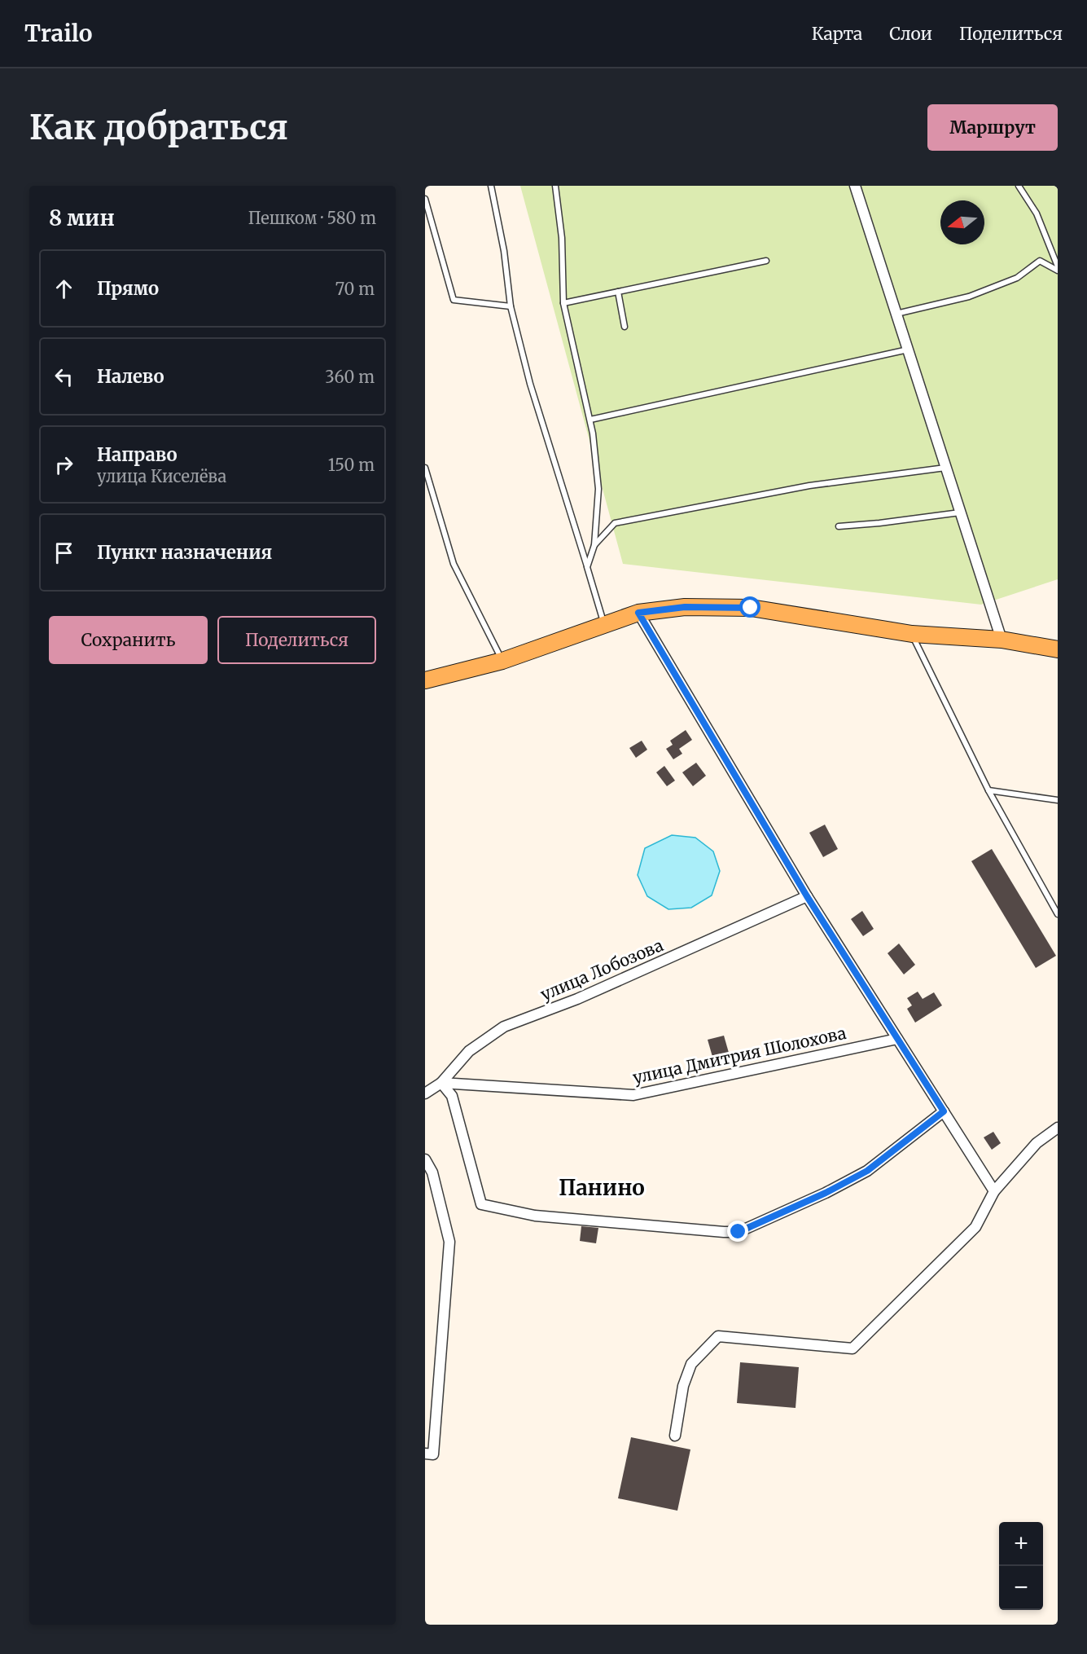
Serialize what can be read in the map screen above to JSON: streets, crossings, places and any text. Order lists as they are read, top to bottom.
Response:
{
  "streets": {
    "street": ["улица Лобозова", "улица Дмитрия Шолохова"]
  },
  "crossings": [
    ["улица Лобозова", "улица Дмитрия Шолохова"]
  ],
  "districts": ["Панино"],
  "north": "left",
  "page": {
    "header": "Trailo",
    "nav": ["Карта", "Слои", "Поделиться"],
    "buttons": [
      "Маршрут",
      ["Сохранить", "Поделиться"]
    ],
    "title": "Как добраться",
    "heading": ["8 мин", "Пешком · 580 m"],
    "list": [
      ["Прямо", "70 m"],
      ["Налево", "360 m"],
      ["Направо", "улица Киселёва", "150 m"],
      "Пункт назначения"
    ],
    "map_buttons": ["+", "−"]
  }
}
